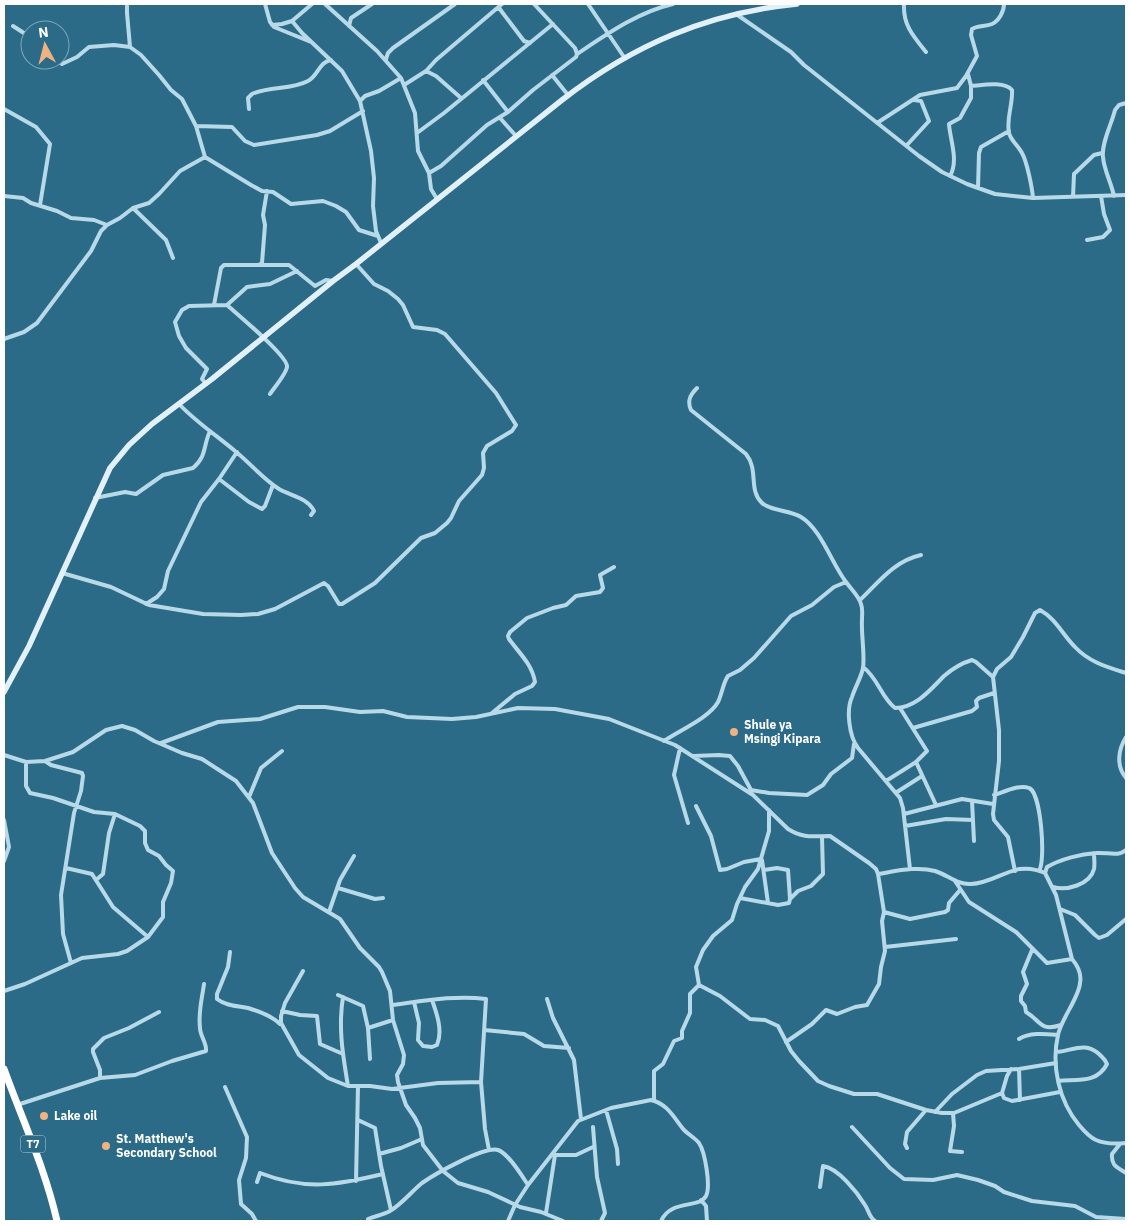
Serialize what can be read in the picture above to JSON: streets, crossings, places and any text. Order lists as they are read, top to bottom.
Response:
{
  "streets": {
    "highway": ["T7"]
  },
  "places": ["Shule ya Msingi Kipara", "Lake oil", "St. Matthew's Secondary School"],
  "north": "top"
}
